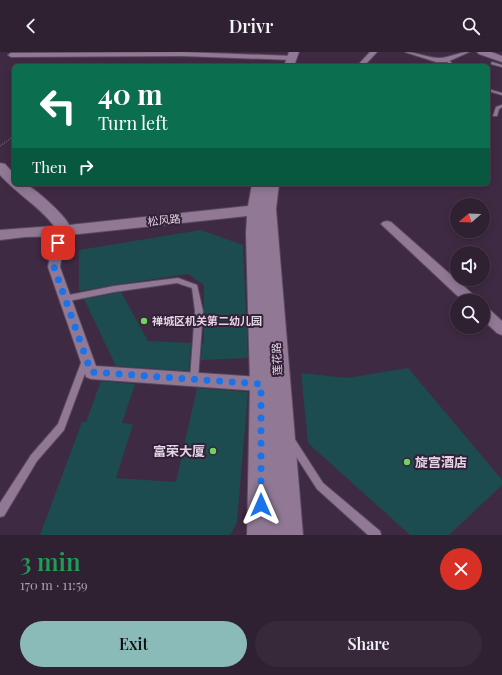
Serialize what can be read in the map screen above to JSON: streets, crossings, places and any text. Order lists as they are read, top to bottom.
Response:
{
  "streets": {
    "main road": ["松风路", "莲花路"]
  },
  "crossings": [
    ["松风路", "莲花路"]
  ],
  "places": ["禅城区机关第二幼儿园", "富荣大厦", "旋宫酒店"],
  "north": "left",
  "page": {
    "header": "Drivr",
    "turn": ["40 m", "Turn left"],
    "then": "Then",
    "heading": ["3 min", "170 m · 11:59"],
    "buttons": ["Exit", "Share"]
  }
}
